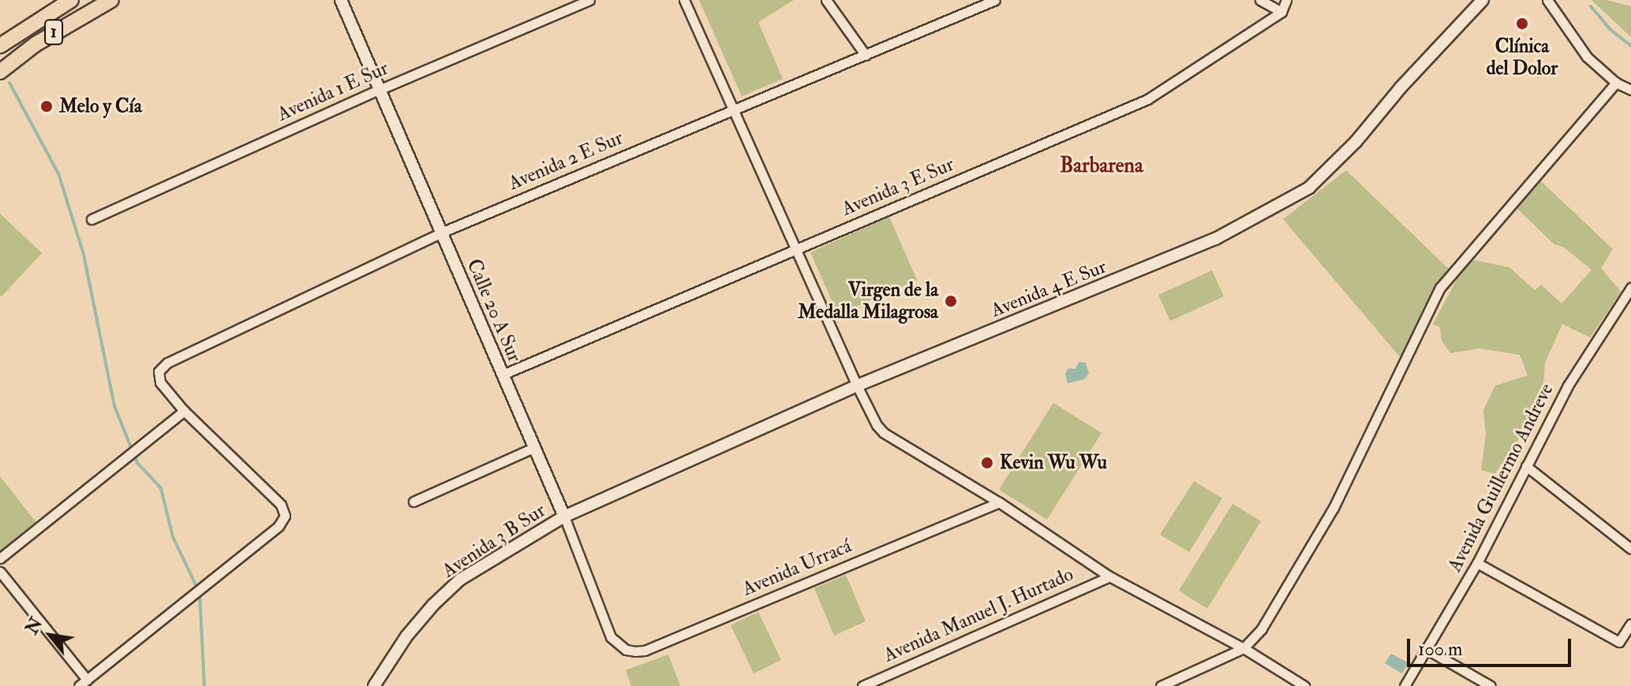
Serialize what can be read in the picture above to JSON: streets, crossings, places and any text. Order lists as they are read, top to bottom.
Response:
{
  "streets": {
    "highway": ["1"],
    "street": [
      "Avenida 1 E Sur",
      "Avenida 2 E Sur",
      "Avenida 3 E Sur",
      "Avenida 4 E Sur",
      "Calle 20 A Sur",
      "Avenida Guillermo Andreve",
      "Avenida 3 B Sur",
      "Avenida Urracá",
      "Avenida Manuel J. Hurtado"
    ]
  },
  "crossings": [
    ["Avenida 1 E Sur", "Calle 20 A Sur"],
    ["Avenida 2 E Sur", "Calle 20 A Sur"],
    ["Avenida 3 E Sur", "Calle 20 A Sur"],
    ["Avenida 4 E Sur", "Calle 20 A Sur"],
    ["Avenida 4 E Sur", "Avenida 3 B Sur"],
    ["Calle 20 A Sur", "Avenida 3 B Sur"],
    ["Calle 20 A Sur", "Avenida Urracá"]
  ],
  "districts": ["Barbarena"],
  "places": [
    "Clínica del Dolor",
    "Melo y Cía",
    "Virgen de la Medalla Milagrosa",
    "Kevin Wu Wu"
  ],
  "scale_bar": "100 m",
  "north": "top left"
}
